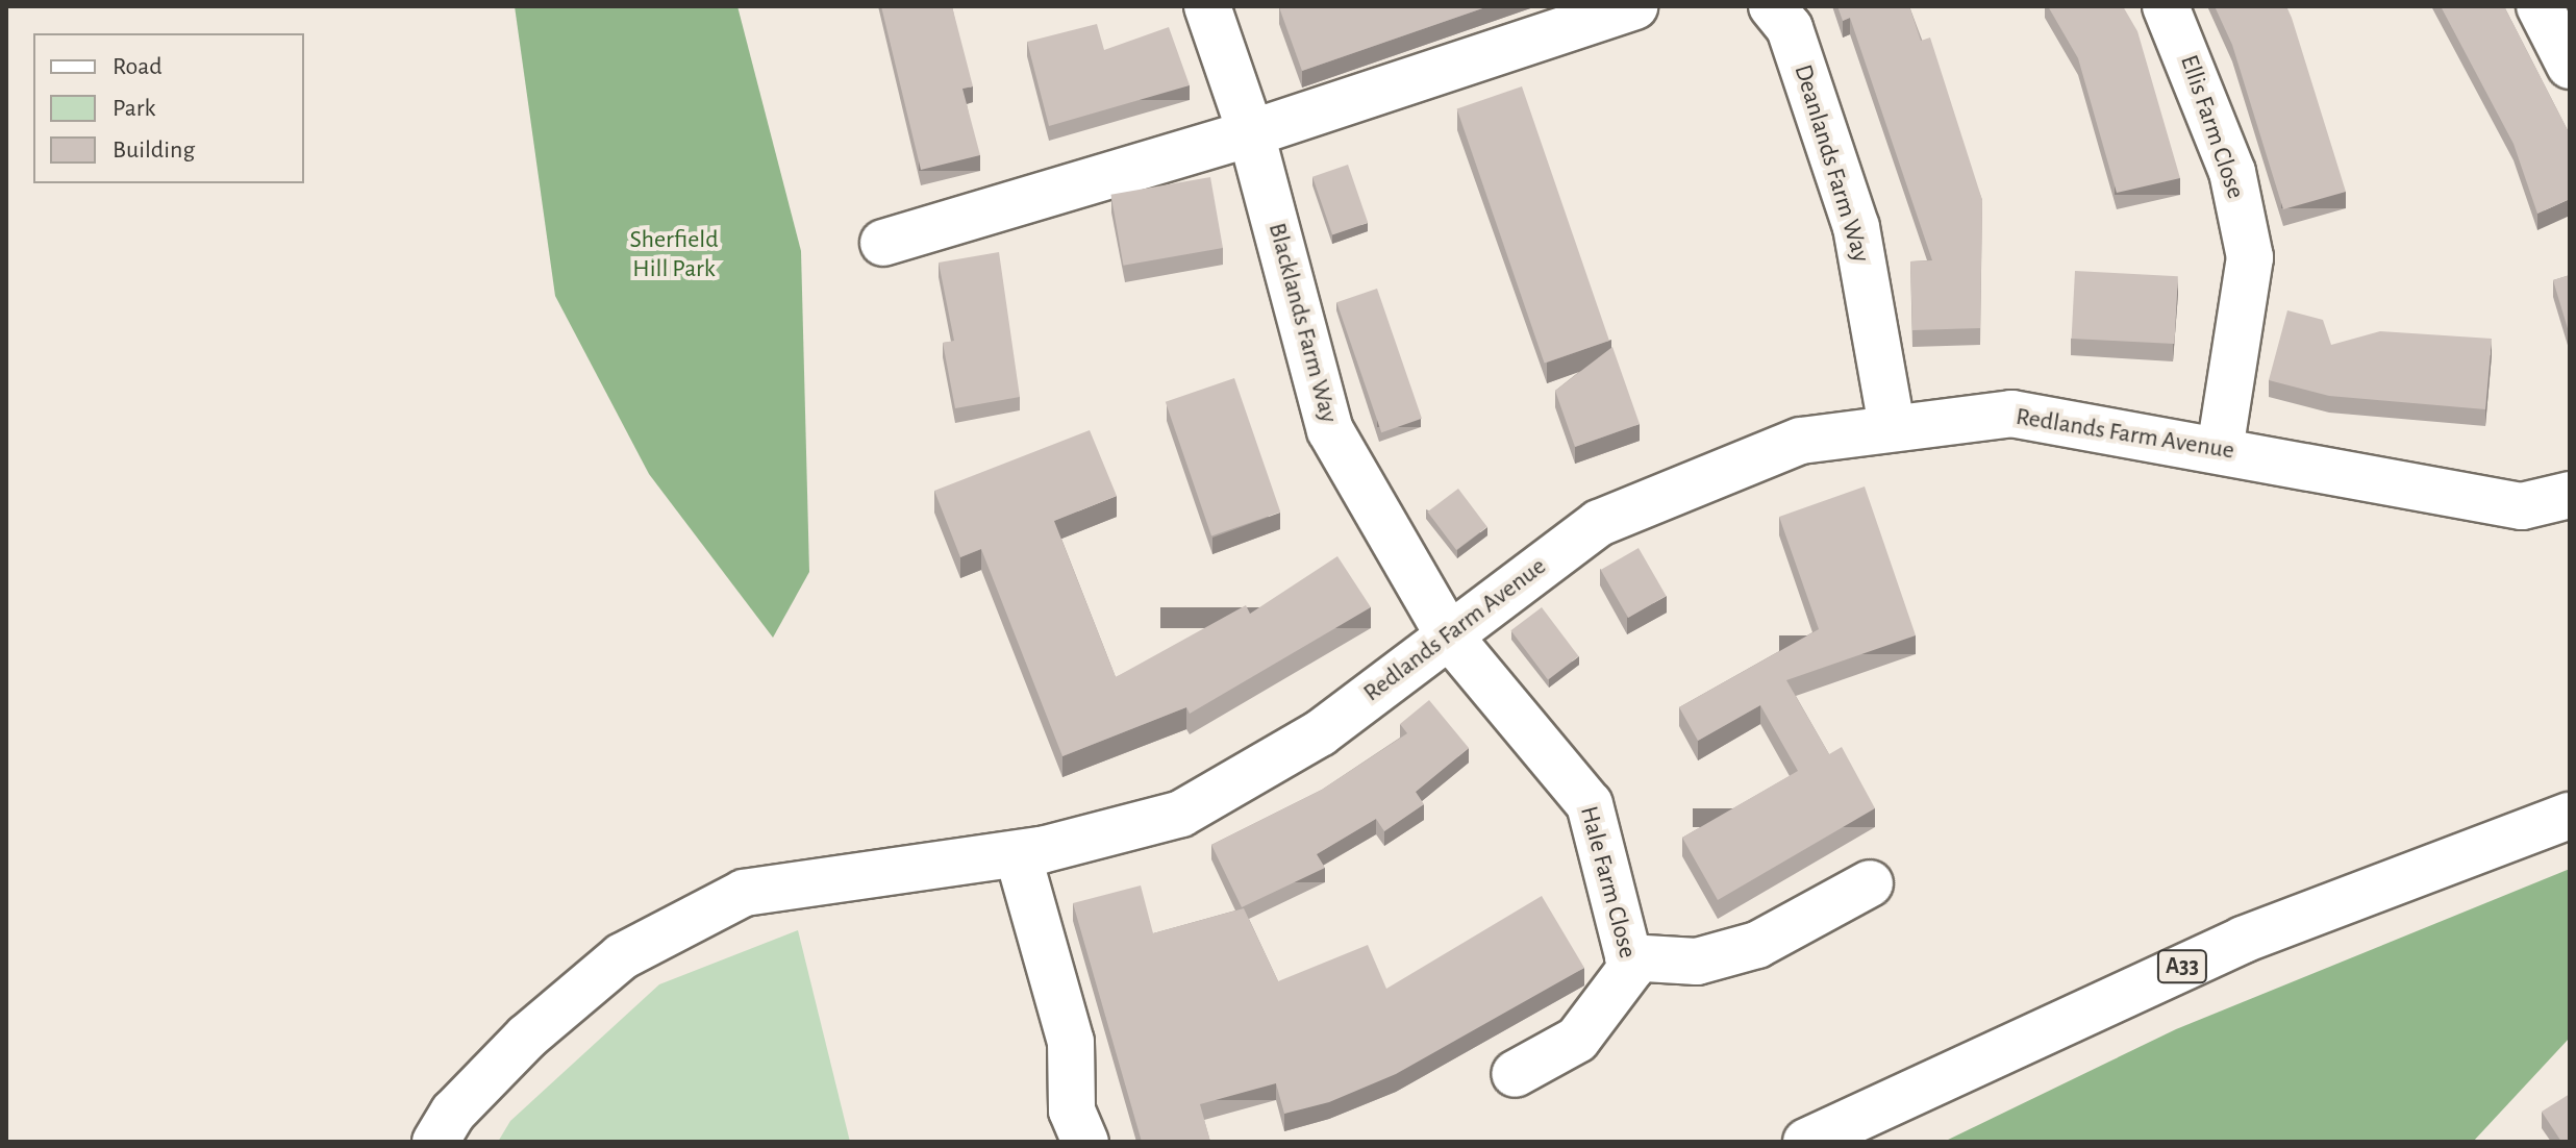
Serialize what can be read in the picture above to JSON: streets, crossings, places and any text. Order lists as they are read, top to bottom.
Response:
{
  "streets": {
    "main road": [
      "Ellis Farm Close",
      "Deanlands Farm Way",
      "Blacklands Farm Way",
      "Redlands Farm Avenue",
      "Hale Farm Close",
      "A33"
    ]
  },
  "crossings": [
    ["Ellis Farm Close", "Redlands Farm Avenue"],
    ["Deanlands Farm Way", "Redlands Farm Avenue"],
    ["Blacklands Farm Way", "Redlands Farm Avenue"],
    ["Blacklands Farm Way", "Hale Farm Close"],
    ["Redlands Farm Avenue", "Hale Farm Close"]
  ],
  "parks": ["Sherfield Hill Park"],
  "legend": ["Road", "Park", "Building"]
}
